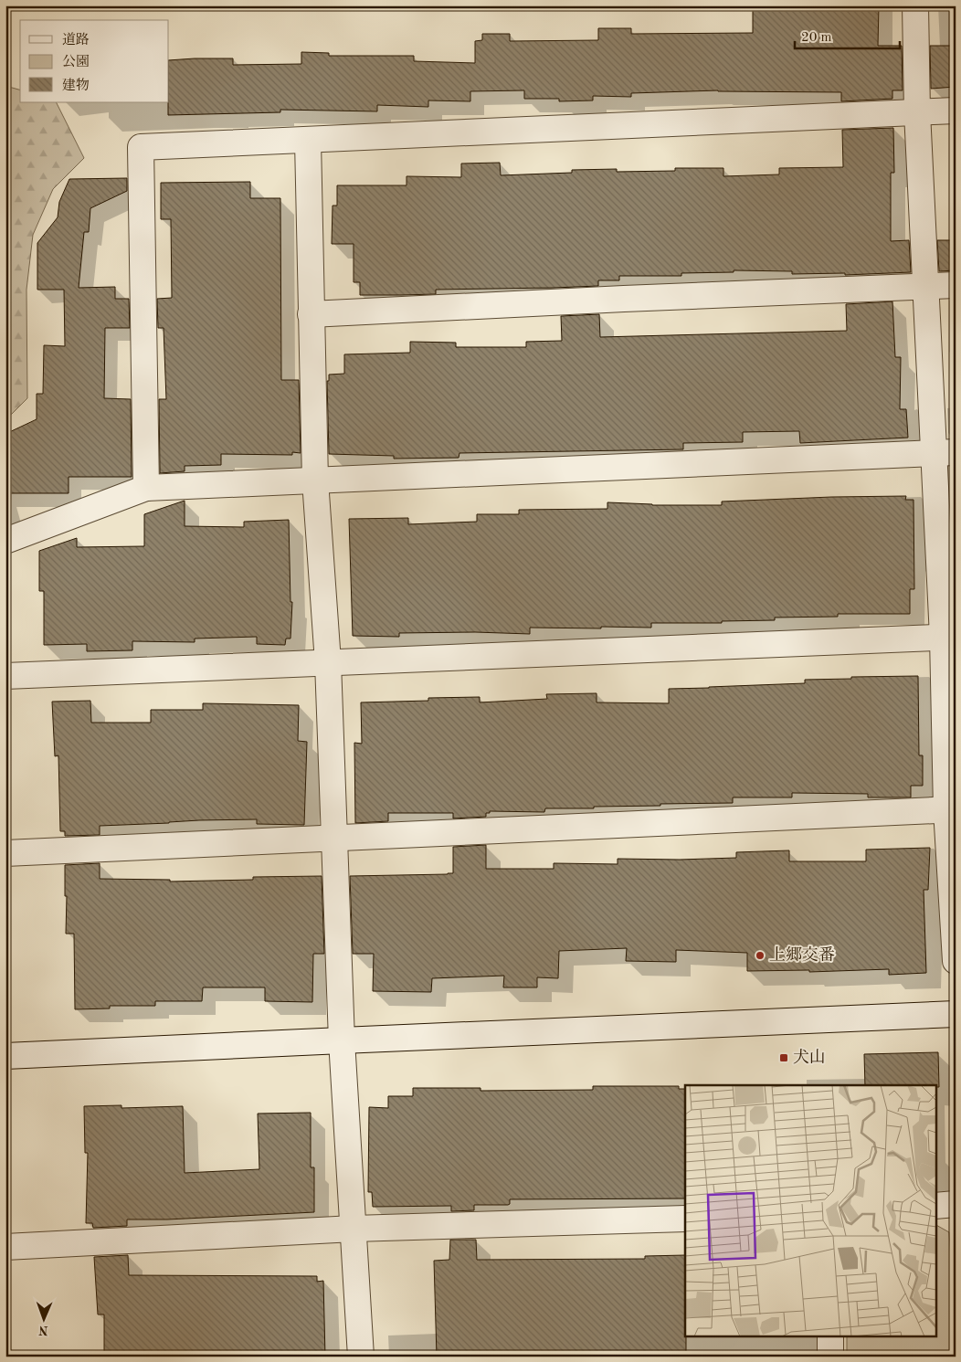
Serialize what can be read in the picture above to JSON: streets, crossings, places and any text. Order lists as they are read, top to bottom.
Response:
{
  "places": {
    "other": ["上郷交番"],
    "transit": ["犬山"]
  },
  "legend": ["道路", "公園", "建物"],
  "scale_bar": "20 m",
  "north": "bottom"
}
